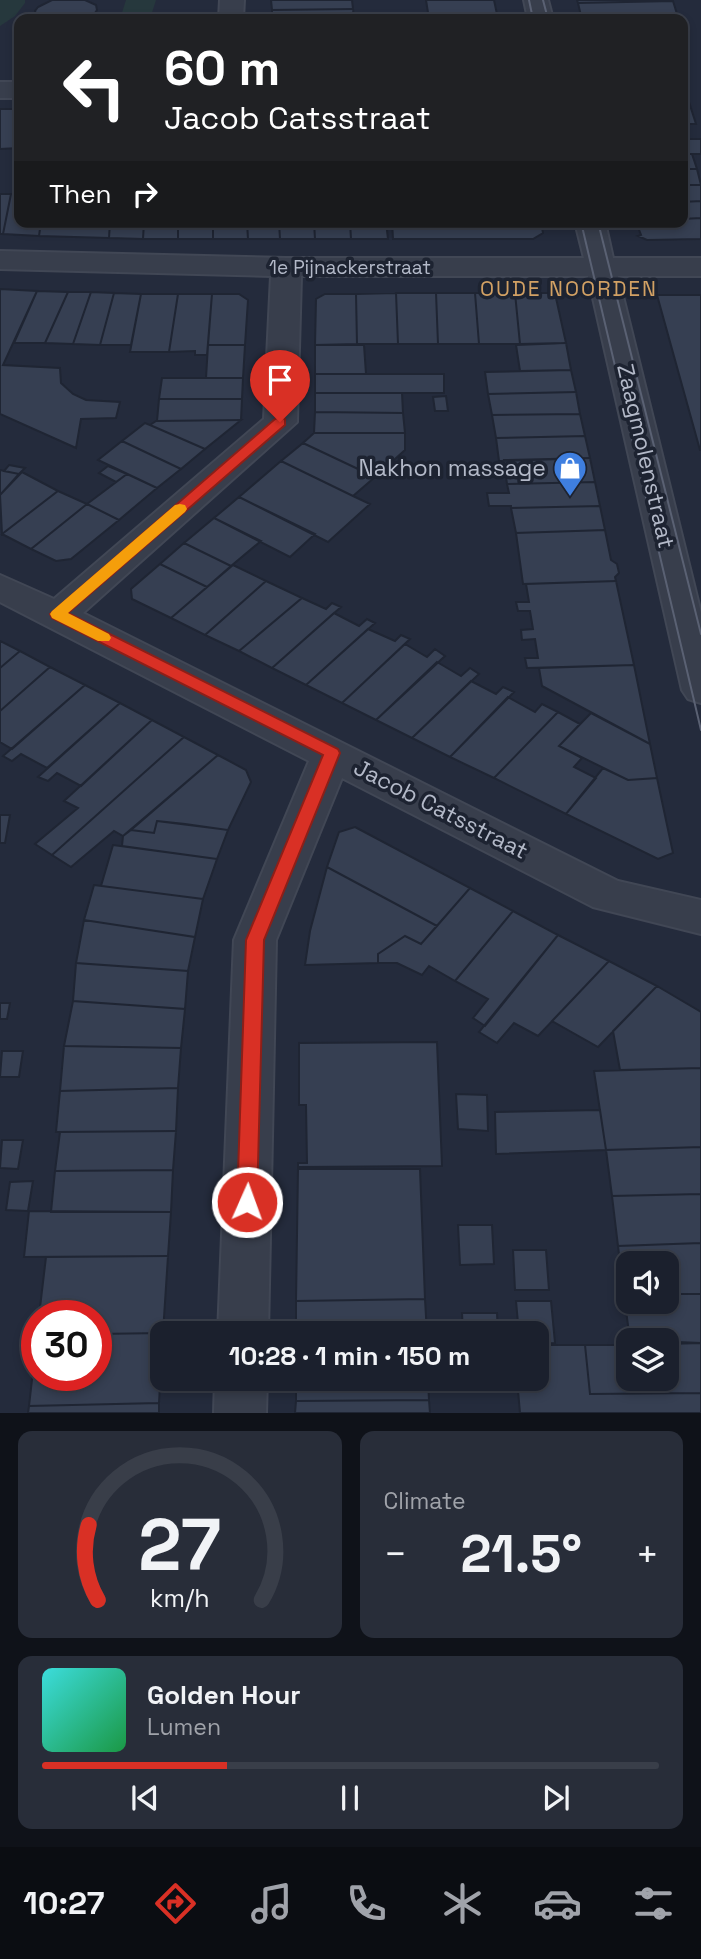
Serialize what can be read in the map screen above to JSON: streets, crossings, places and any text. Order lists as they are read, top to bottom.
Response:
{
  "streets": {
    "street": ["1e Pijnackerstraat", "Zaagmolenstraat", "Jacob Catsstraat"]
  },
  "crossings": [
    ["1e Pijnackerstraat", "Zaagmolenstraat"]
  ],
  "districts": ["OUDE NOORDEN"],
  "places": {
    "shop": ["Nakhon massage"]
  },
  "page": {
    "turn": ["60 m", "Jacob Catsstraat"],
    "then": "Then",
    "limit": "30",
    "trip": "10:28 · 1 min · 150 m",
    "tile": "Climate",
    "heat": ["−", "21.5°", "+"],
    "song": ["Golden Hour", "Lumen"],
    "tabs": "10:27",
    "gauge": ["27", "km/h"]
  }
}
